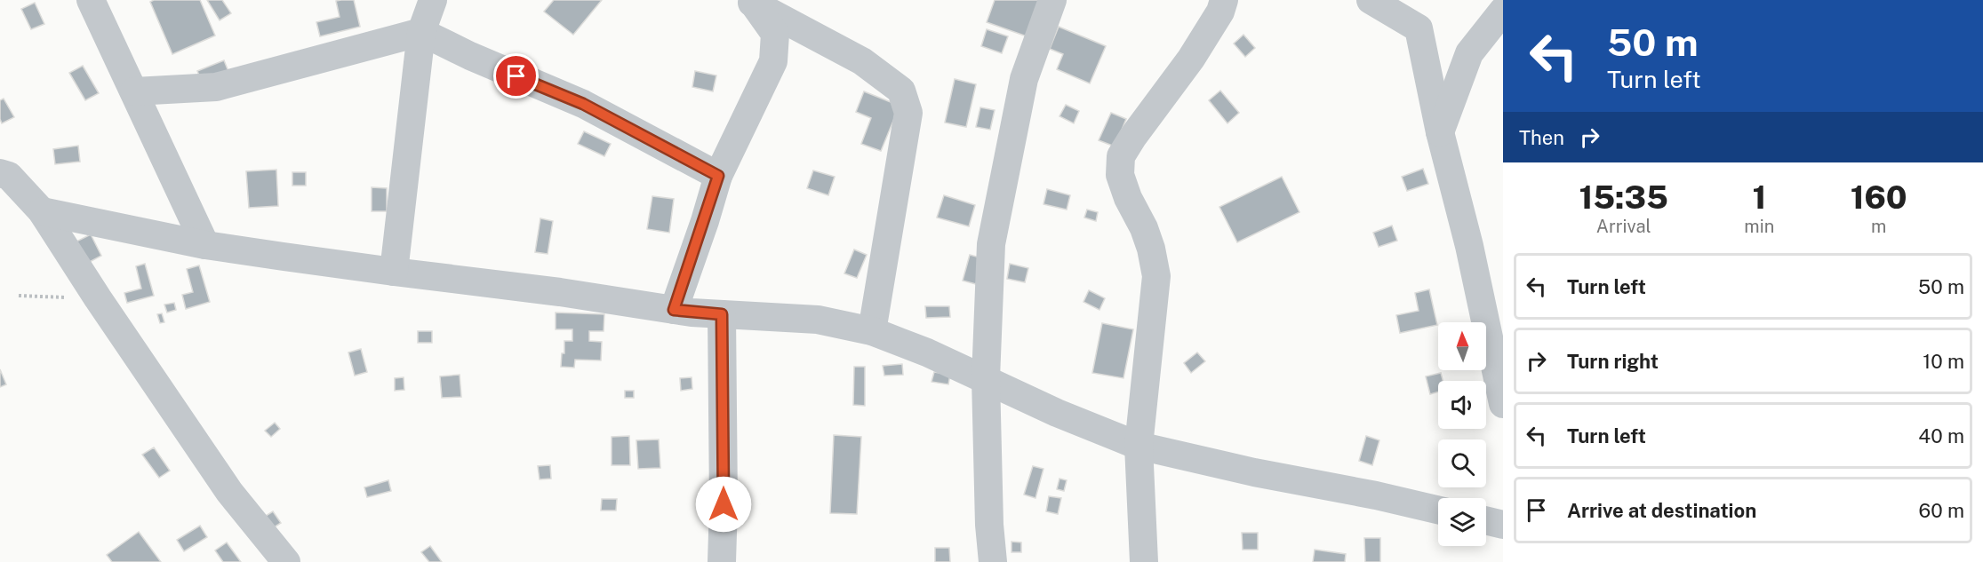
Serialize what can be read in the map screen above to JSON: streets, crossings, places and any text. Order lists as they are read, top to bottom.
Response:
{
  "north": "top",
  "page": {
    "turn": ["50 m", "Turn left"],
    "then": "Then",
    "eta": [
      "15:35",
      "Arrival",
      "1",
      "min",
      "160",
      "m"
    ],
    "list": [
      {
        "name": "Turn left",
        "value": "50 m"
      },
      {
        "name": "Turn right",
        "value": "10 m"
      },
      {
        "name": "Turn left",
        "value": "40 m"
      },
      {
        "name": "Arrive at destination",
        "value": "60 m"
      }
    ]
  }
}
